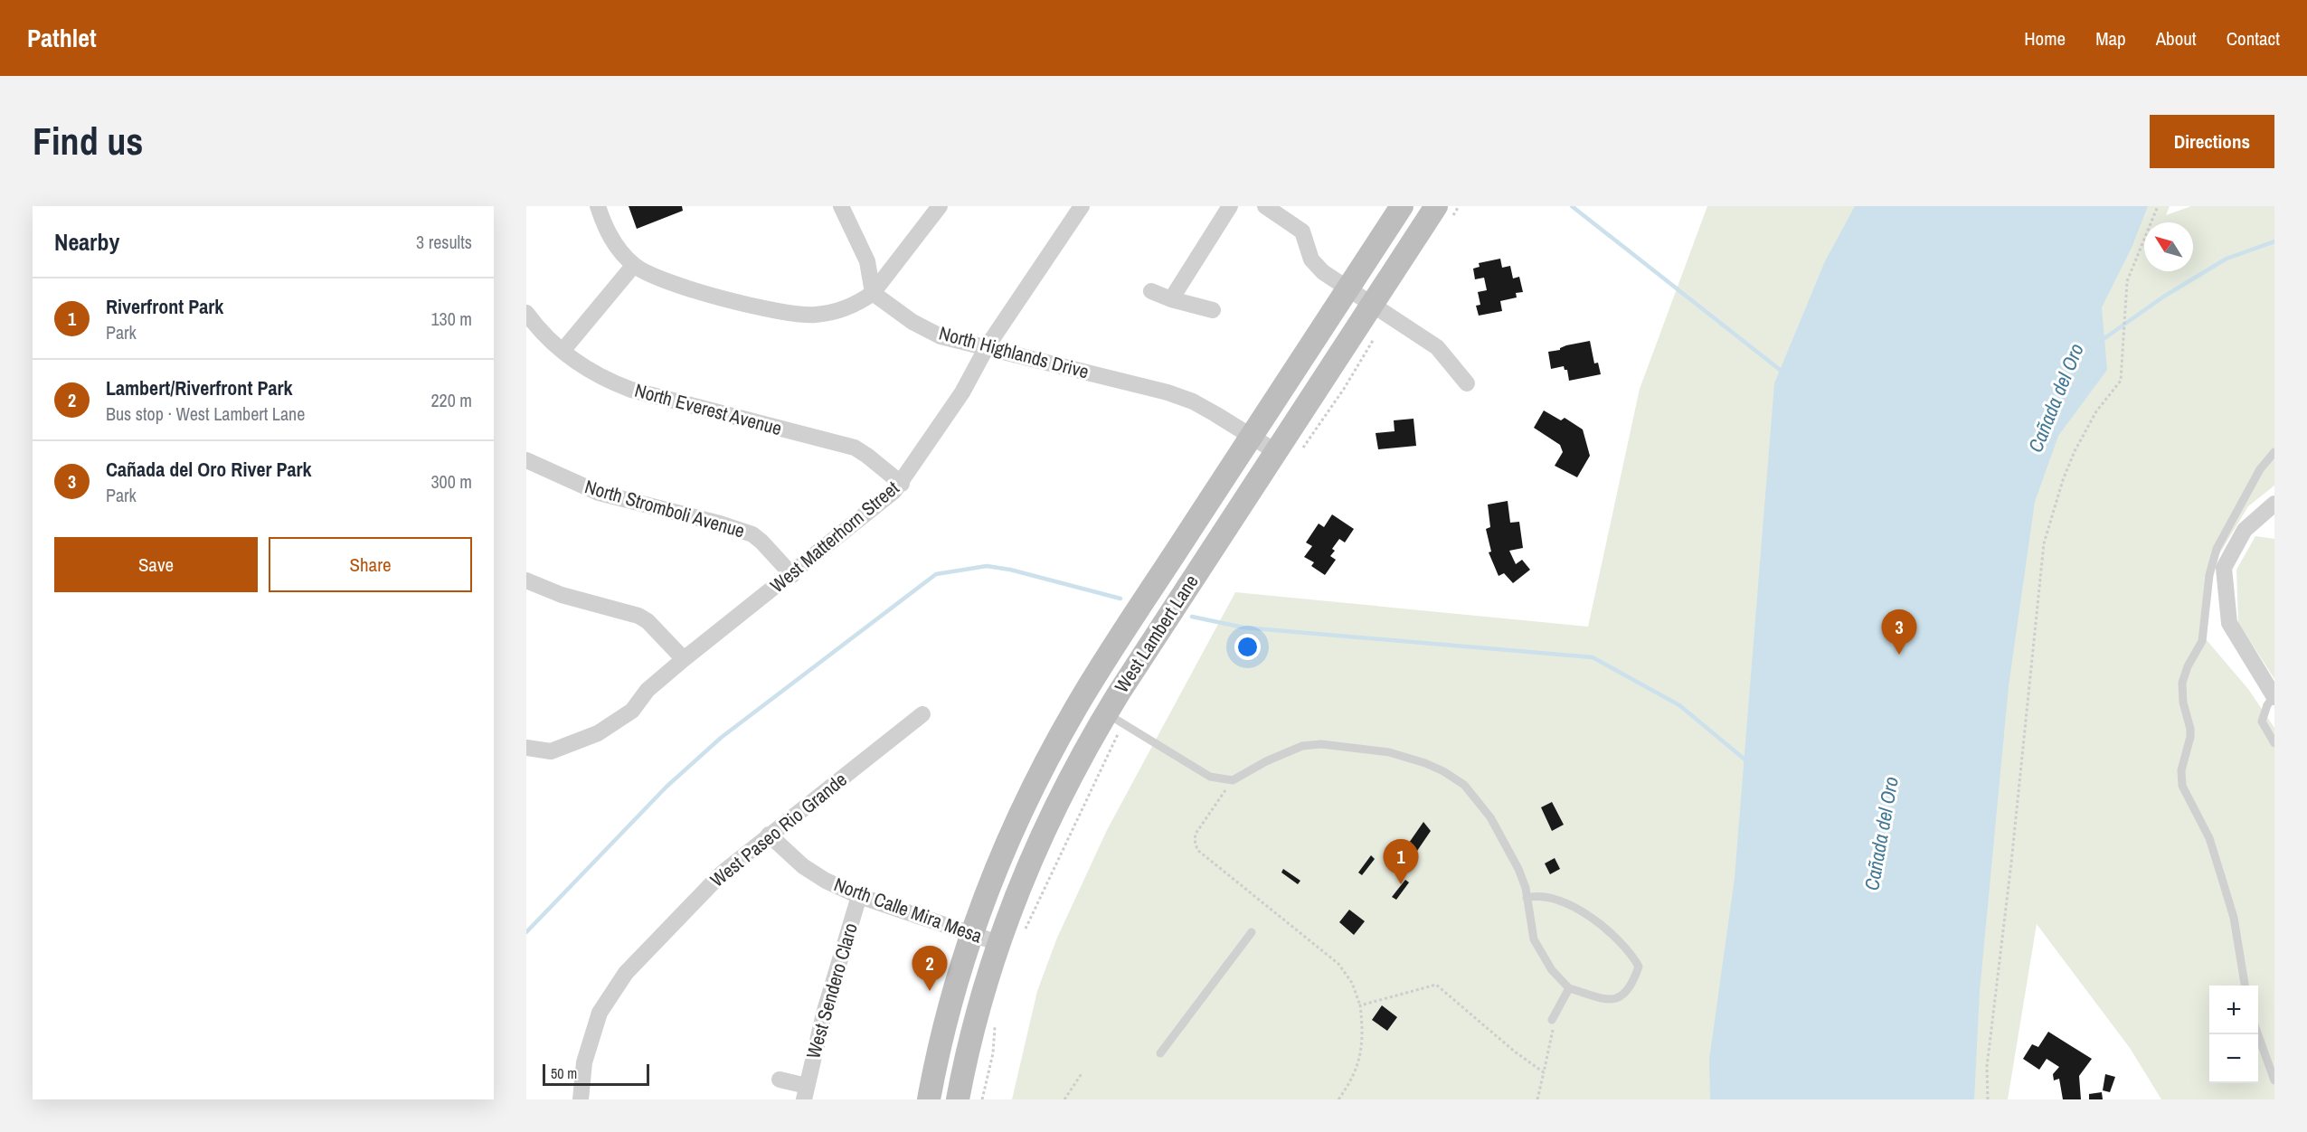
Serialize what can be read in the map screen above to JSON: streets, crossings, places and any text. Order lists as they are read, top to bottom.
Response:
{
  "streets": {
    "main road": ["West Lambert Lane"],
    "street": [
      "North Highlands Drive",
      "North Everest Avenue",
      "North Stromboli Avenue",
      "West Matterhorn Street",
      "West Paseo Rio Grande",
      "North Calle Mira Mesa",
      "West Sendero Claro"
    ]
  },
  "crossings": [
    ["North Highlands Drive", "West Matterhorn Street"],
    ["North Highlands Drive", "West Lambert Lane"],
    ["North Everest Avenue", "West Matterhorn Street"],
    ["North Stromboli Avenue", "West Matterhorn Street"],
    ["West Lambert Lane", "North Calle Mira Mesa"],
    ["West Paseo Rio Grande", "North Calle Mira Mesa"],
    ["North Calle Mira Mesa", "West Sendero Claro"]
  ],
  "water": ["Cañada del Oro"],
  "scale_bar": "50 m",
  "north": "top left",
  "page": {
    "header": "Pathlet",
    "nav": [
      "Home",
      "Map",
      "About",
      "Contact"
    ],
    "buttons": [
      "Directions",
      ["Save", "Share"]
    ],
    "title": "Find us",
    "heading": ["Nearby", "3 results"],
    "list": [
      {
        "mark": "1",
        "name": "Riverfront Park",
        "note": "Park",
        "value": "130 m"
      },
      {
        "mark": "2",
        "name": "Lambert/Riverfront Park",
        "note": "Bus stop · West Lambert Lane",
        "value": "220 m"
      },
      {
        "mark": "3",
        "name": "Cañada del Oro River Park",
        "note": "Park",
        "value": "300 m"
      }
    ],
    "pins": ["3", "1", "2"],
    "map_buttons": ["+", "−"],
    "scale": "50 m"
  }
}
